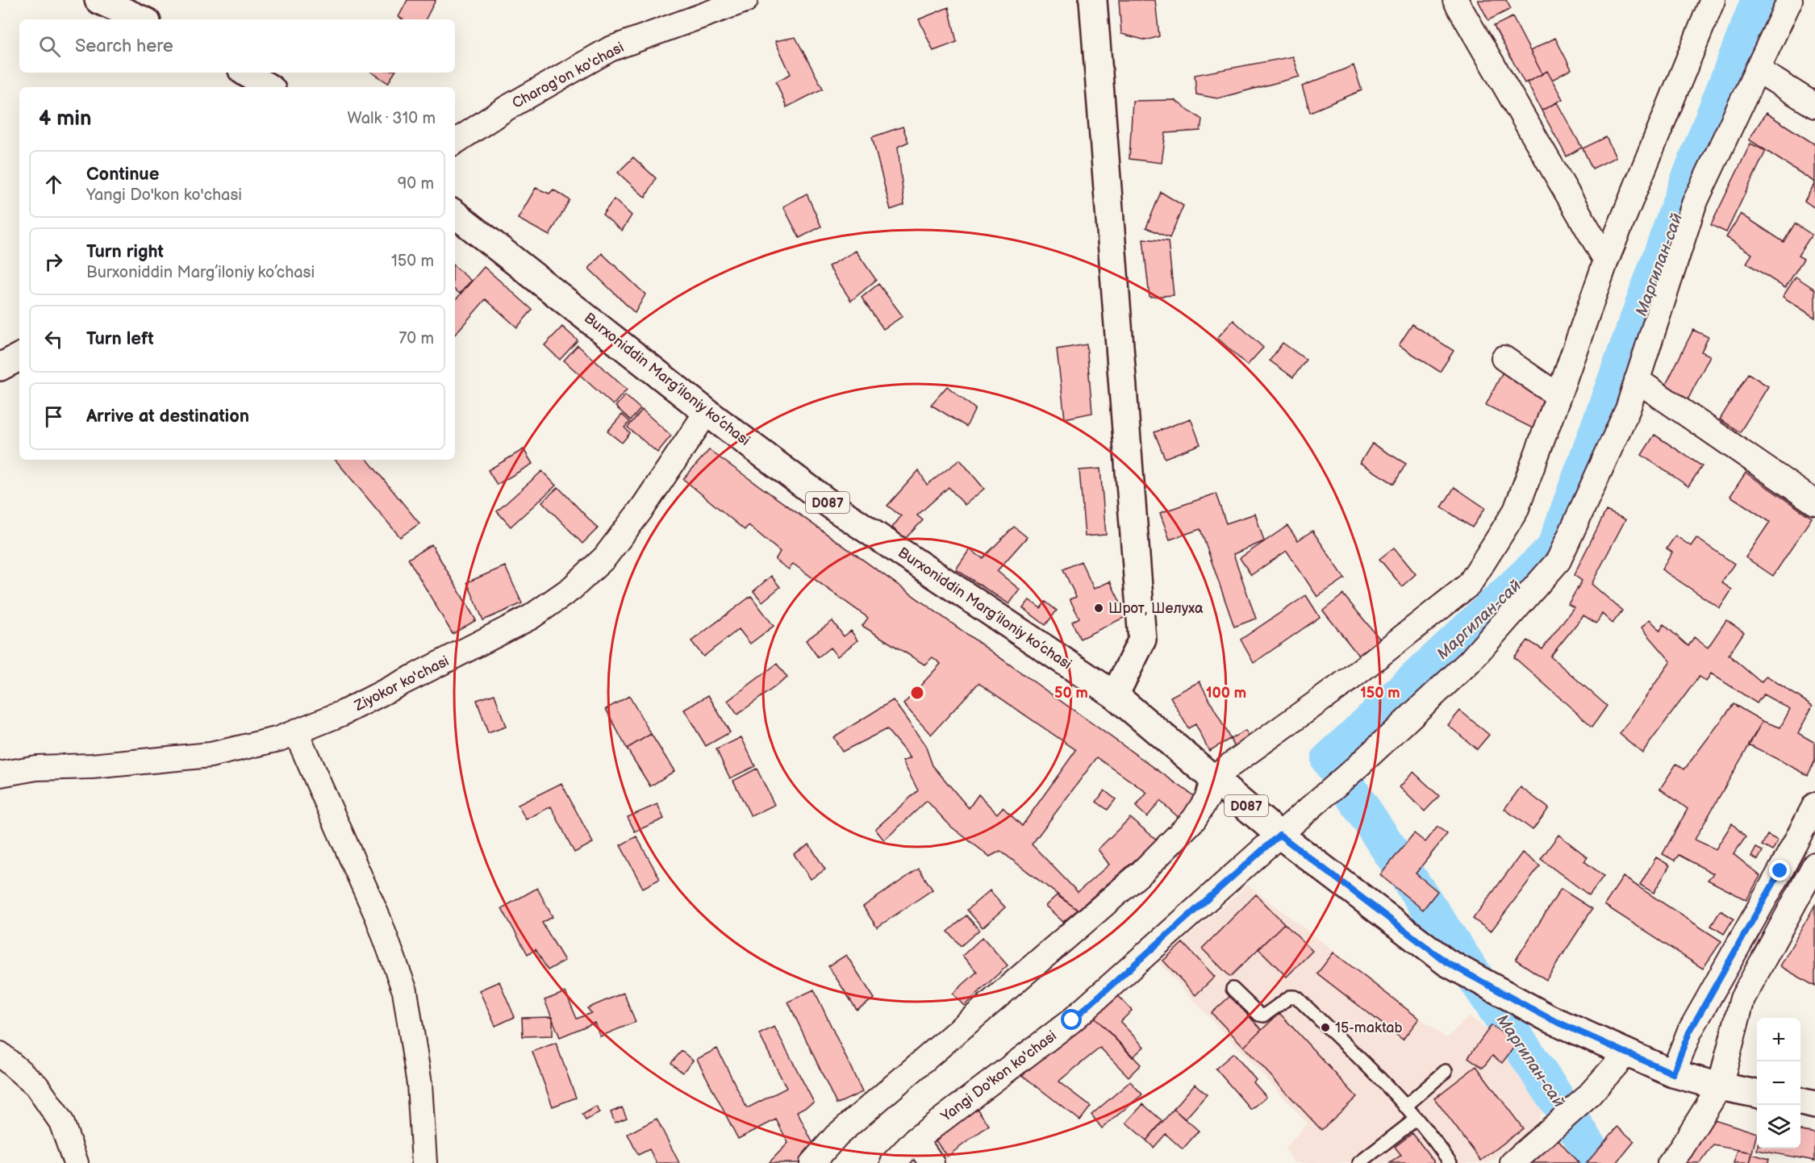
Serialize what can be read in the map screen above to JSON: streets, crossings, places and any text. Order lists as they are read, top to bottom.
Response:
{
  "streets": {
    "main road": ["Burxoniddin Marg’iloniy ko’chasi", "D087"],
    "street": ["Charog'on ko'chasi", "Ziyokor ko'chasi", "Yangi Do'kon ko'chasi"]
  },
  "crossings": [
    ["Burxoniddin Marg’iloniy ko’chasi", "Ziyokor ko'chasi"],
    ["Burxoniddin Marg’iloniy ko’chasi", "Yangi Do'kon ko'chasi"]
  ],
  "water": ["Маргилан-сай"],
  "places": ["Шрот, Шелуха", "15-maktab"],
  "page": {
    "search": "Search here",
    "heading": ["4 min", "Walk · 310 m"],
    "list": [
      ["Continue", "Yangi Do'kon ko'chasi", "90 m"],
      ["Turn right", "Burxoniddin Marg’iloniy ko’chasi", "150 m"],
      ["Turn left", "70 m"],
      "Arrive at destination"
    ],
    "map_buttons": ["+", "−"]
  },
  "rings": ["50 m", "100 m", "150 m"]
}
